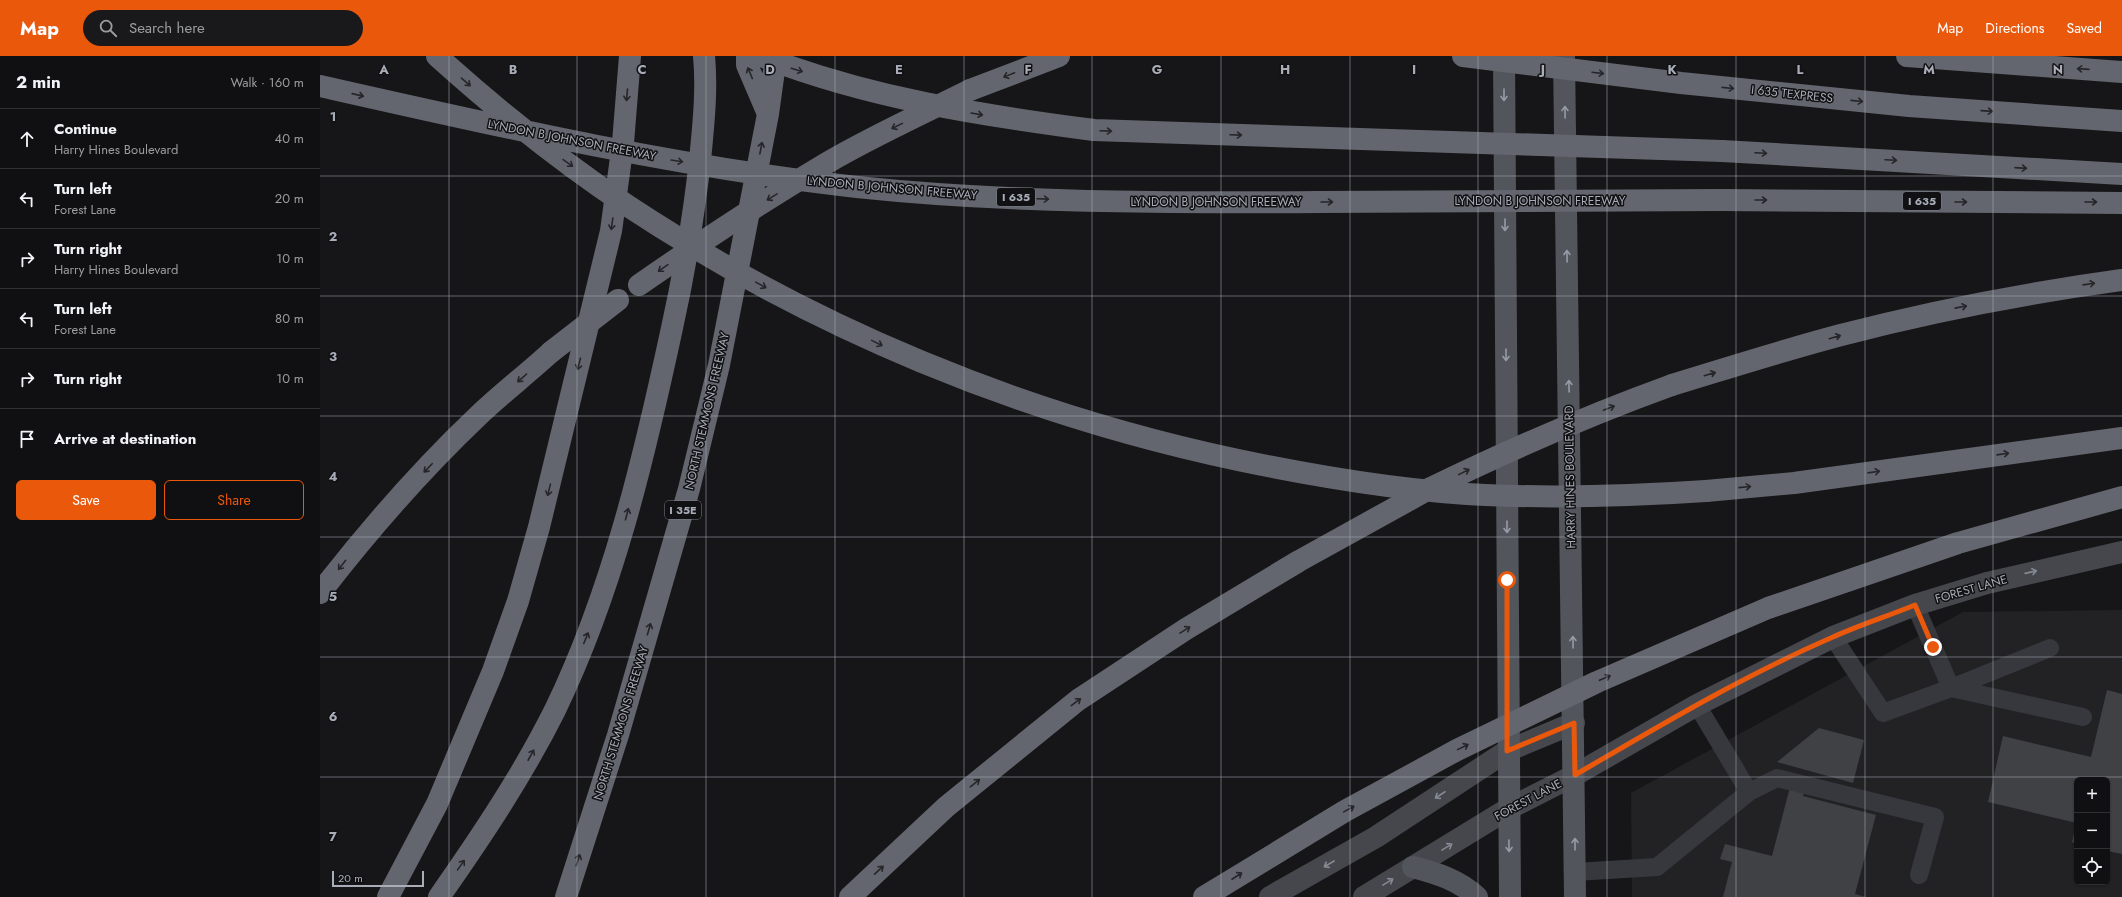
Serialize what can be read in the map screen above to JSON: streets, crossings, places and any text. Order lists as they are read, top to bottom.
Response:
{
  "streets": {
    "highway": [
      "I 635 TEXPRESS",
      "LYNDON B JOHNSON FREEWAY",
      "I 635",
      "NORTH STEMMONS FREEWAY",
      "I 35E"
    ],
    "main road": ["HARRY HINES BOULEVARD", "FOREST LANE"]
  },
  "crossings": [
    ["HARRY HINES BOULEVARD", "FOREST LANE"]
  ],
  "scale_bar": "20 m",
  "page": {
    "header": "Map",
    "search": "Search here",
    "nav": ["Map", "Directions", "Saved"],
    "heading": ["2 min", "Walk · 160 m"],
    "list": [
      ["Continue", "Harry Hines Boulevard", "40 m"],
      ["Turn left", "Forest Lane", "20 m"],
      ["Turn right", "Harry Hines Boulevard", "10 m"],
      ["Turn left", "Forest Lane", "80 m"],
      ["Turn right", "10 m"],
      "Arrive at destination"
    ],
    "buttons": ["Save", "Share"],
    "map_buttons": ["+", "−"],
    "scale": "20 m"
  },
  "grid": {
    "columns": [
      "A",
      "B",
      "C",
      "D",
      "E",
      "F",
      "G",
      "H",
      "I",
      "J",
      "K",
      "L",
      "M",
      "N"
    ],
    "rows": [
      "1",
      "2",
      "3",
      "4",
      "5",
      "6",
      "7"
    ]
  }
}
